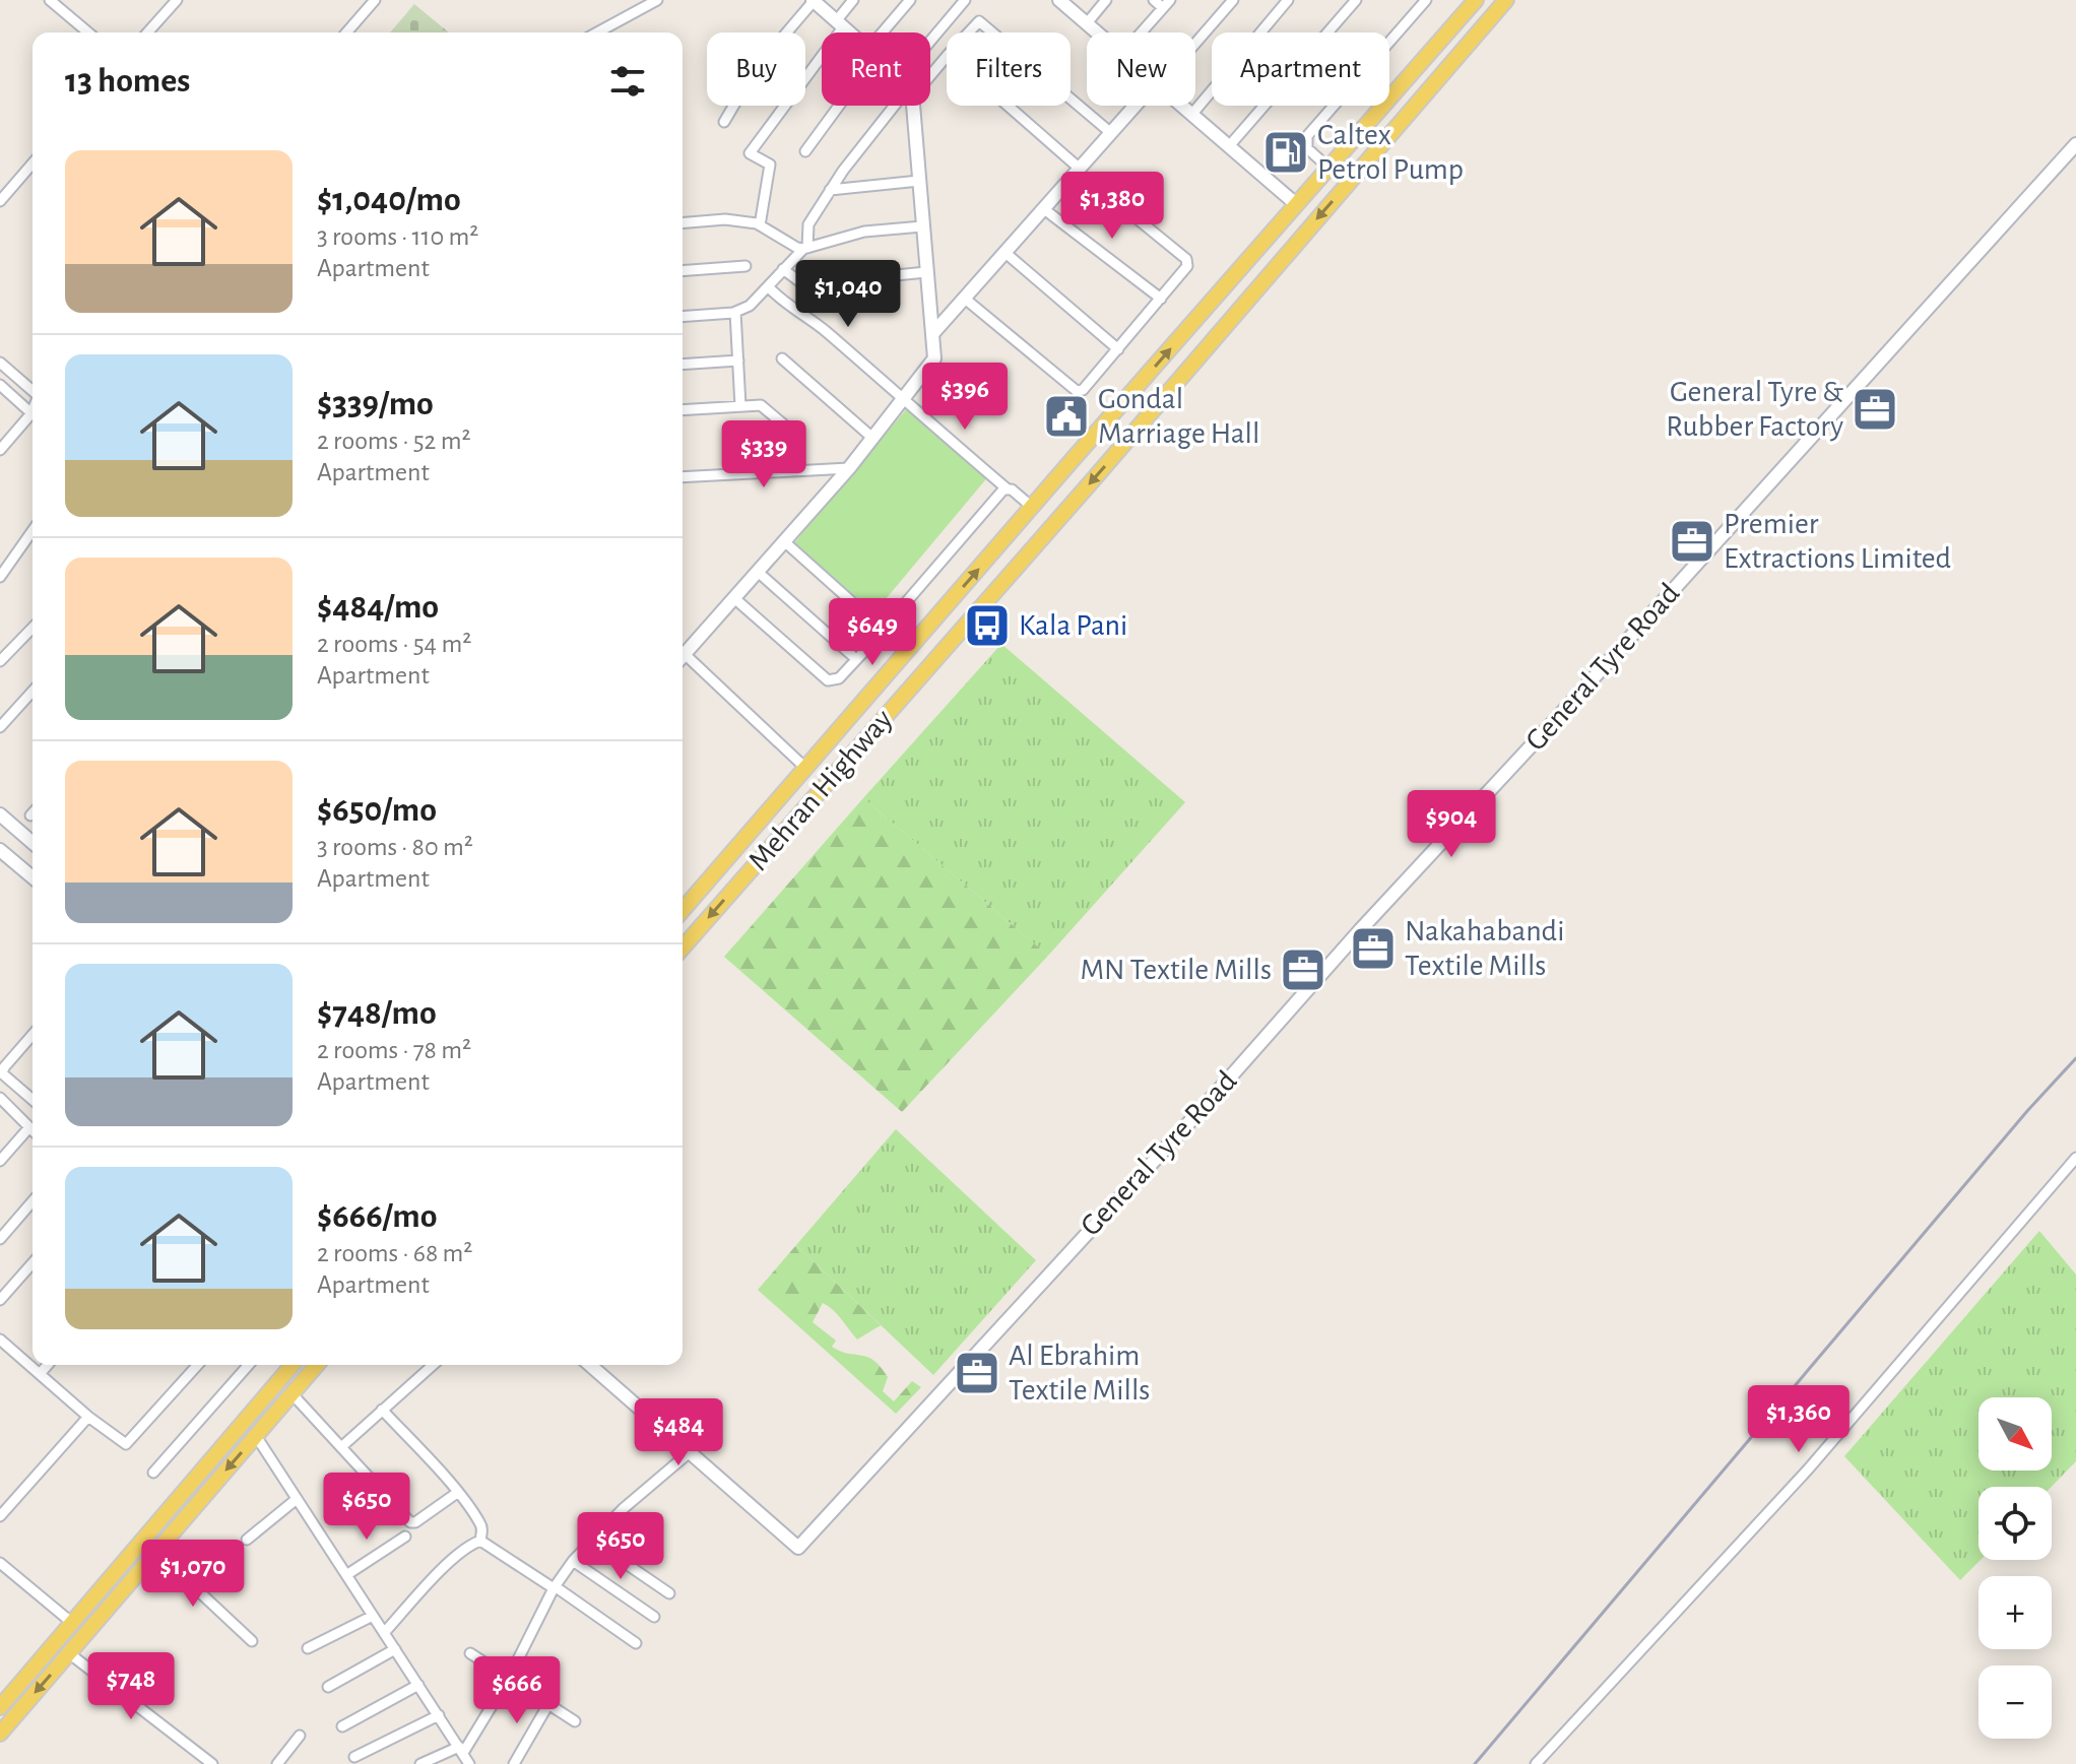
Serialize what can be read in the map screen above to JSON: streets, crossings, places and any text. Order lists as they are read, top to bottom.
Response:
{
  "streets": {
    "main road": ["Mehran Highway"],
    "street": ["General Tyre Road"]
  },
  "places": {
    "fuel station": ["Caltex Petrol Pump"],
    "office": [
      "General Tyre & Rubber Factory",
      "Premier Extractions Limited",
      "Nakahabandi Textile Mills",
      "MN Textile Mills",
      "Al Ebrahim Textile Mills"
    ],
    "public building": ["Gondal Marriage Hall"],
    "bus stop": ["Kala Pani"]
  },
  "north": "bottom right",
  "page": {
    "chip": [
      "Buy",
      "Rent",
      "Filters",
      "New",
      "Apartment"
    ],
    "heading": "13 homes",
    "list": [
      {
        "name": "$1,040/mo",
        "note": "3 rooms · 110 m² · Apartment"
      },
      {
        "name": "$339/mo",
        "note": "2 rooms · 52 m² · Apartment"
      },
      {
        "name": "$484/mo",
        "note": "2 rooms · 54 m² · Apartment"
      },
      {
        "name": "$650/mo",
        "note": "3 rooms · 80 m² · Apartment"
      },
      {
        "name": "$748/mo",
        "note": "2 rooms · 78 m² · Apartment"
      },
      {
        "name": "$666/mo",
        "note": "2 rooms · 68 m² · Apartment"
      }
    ],
    "price": [
      "$1,380",
      "$1,040",
      "$396",
      "$339",
      "$649",
      "$904",
      "$1,360",
      "$484",
      "$650",
      "$650",
      "$1,070",
      "$748",
      "$666"
    ],
    "map_buttons": ["+", "−"]
  }
}
